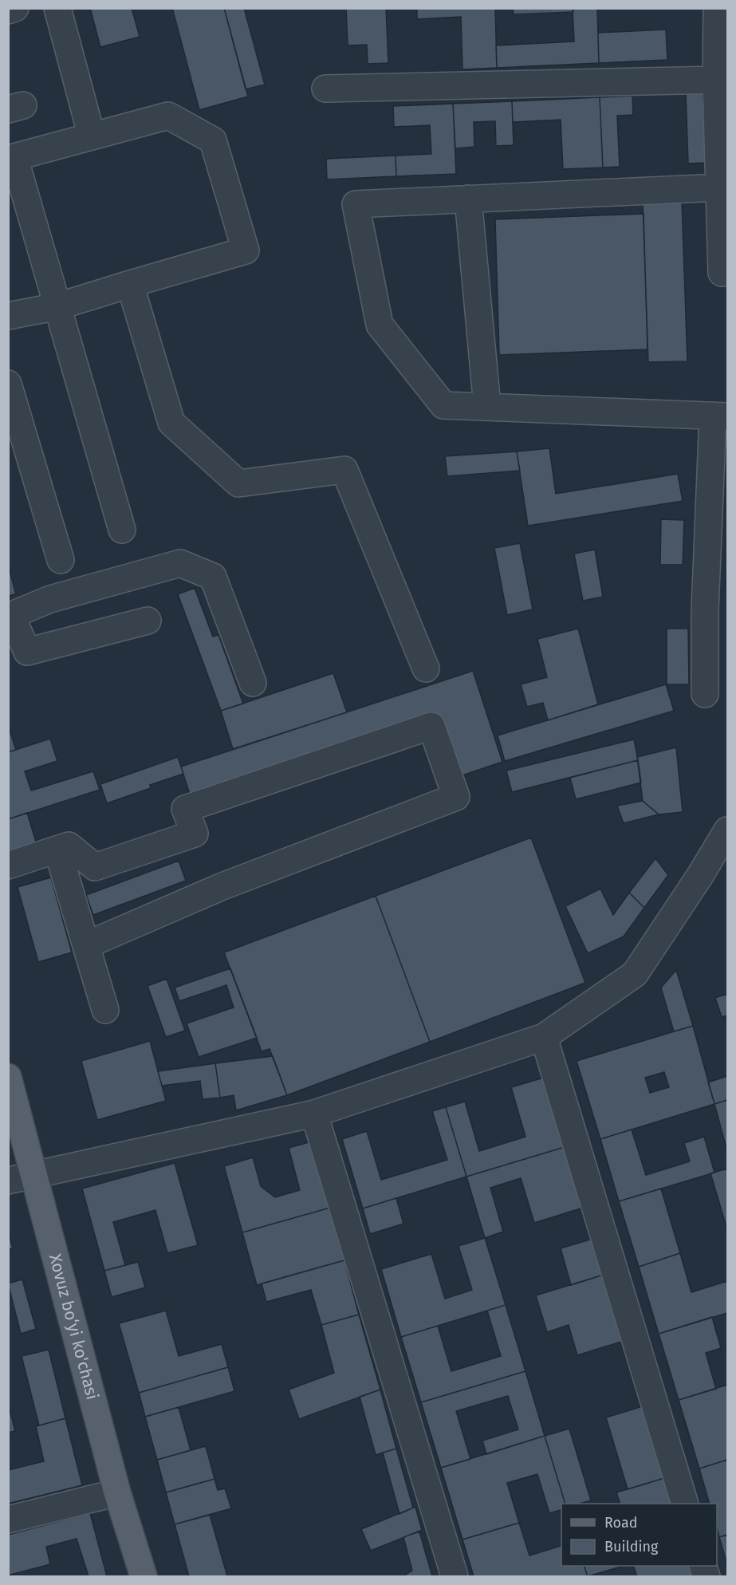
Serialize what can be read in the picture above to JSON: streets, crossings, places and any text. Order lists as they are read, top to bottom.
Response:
{
  "streets": {
    "main road": ["Xovuz bo‘yi ko'chasi"]
  },
  "legend": ["Road", "Building"]
}
